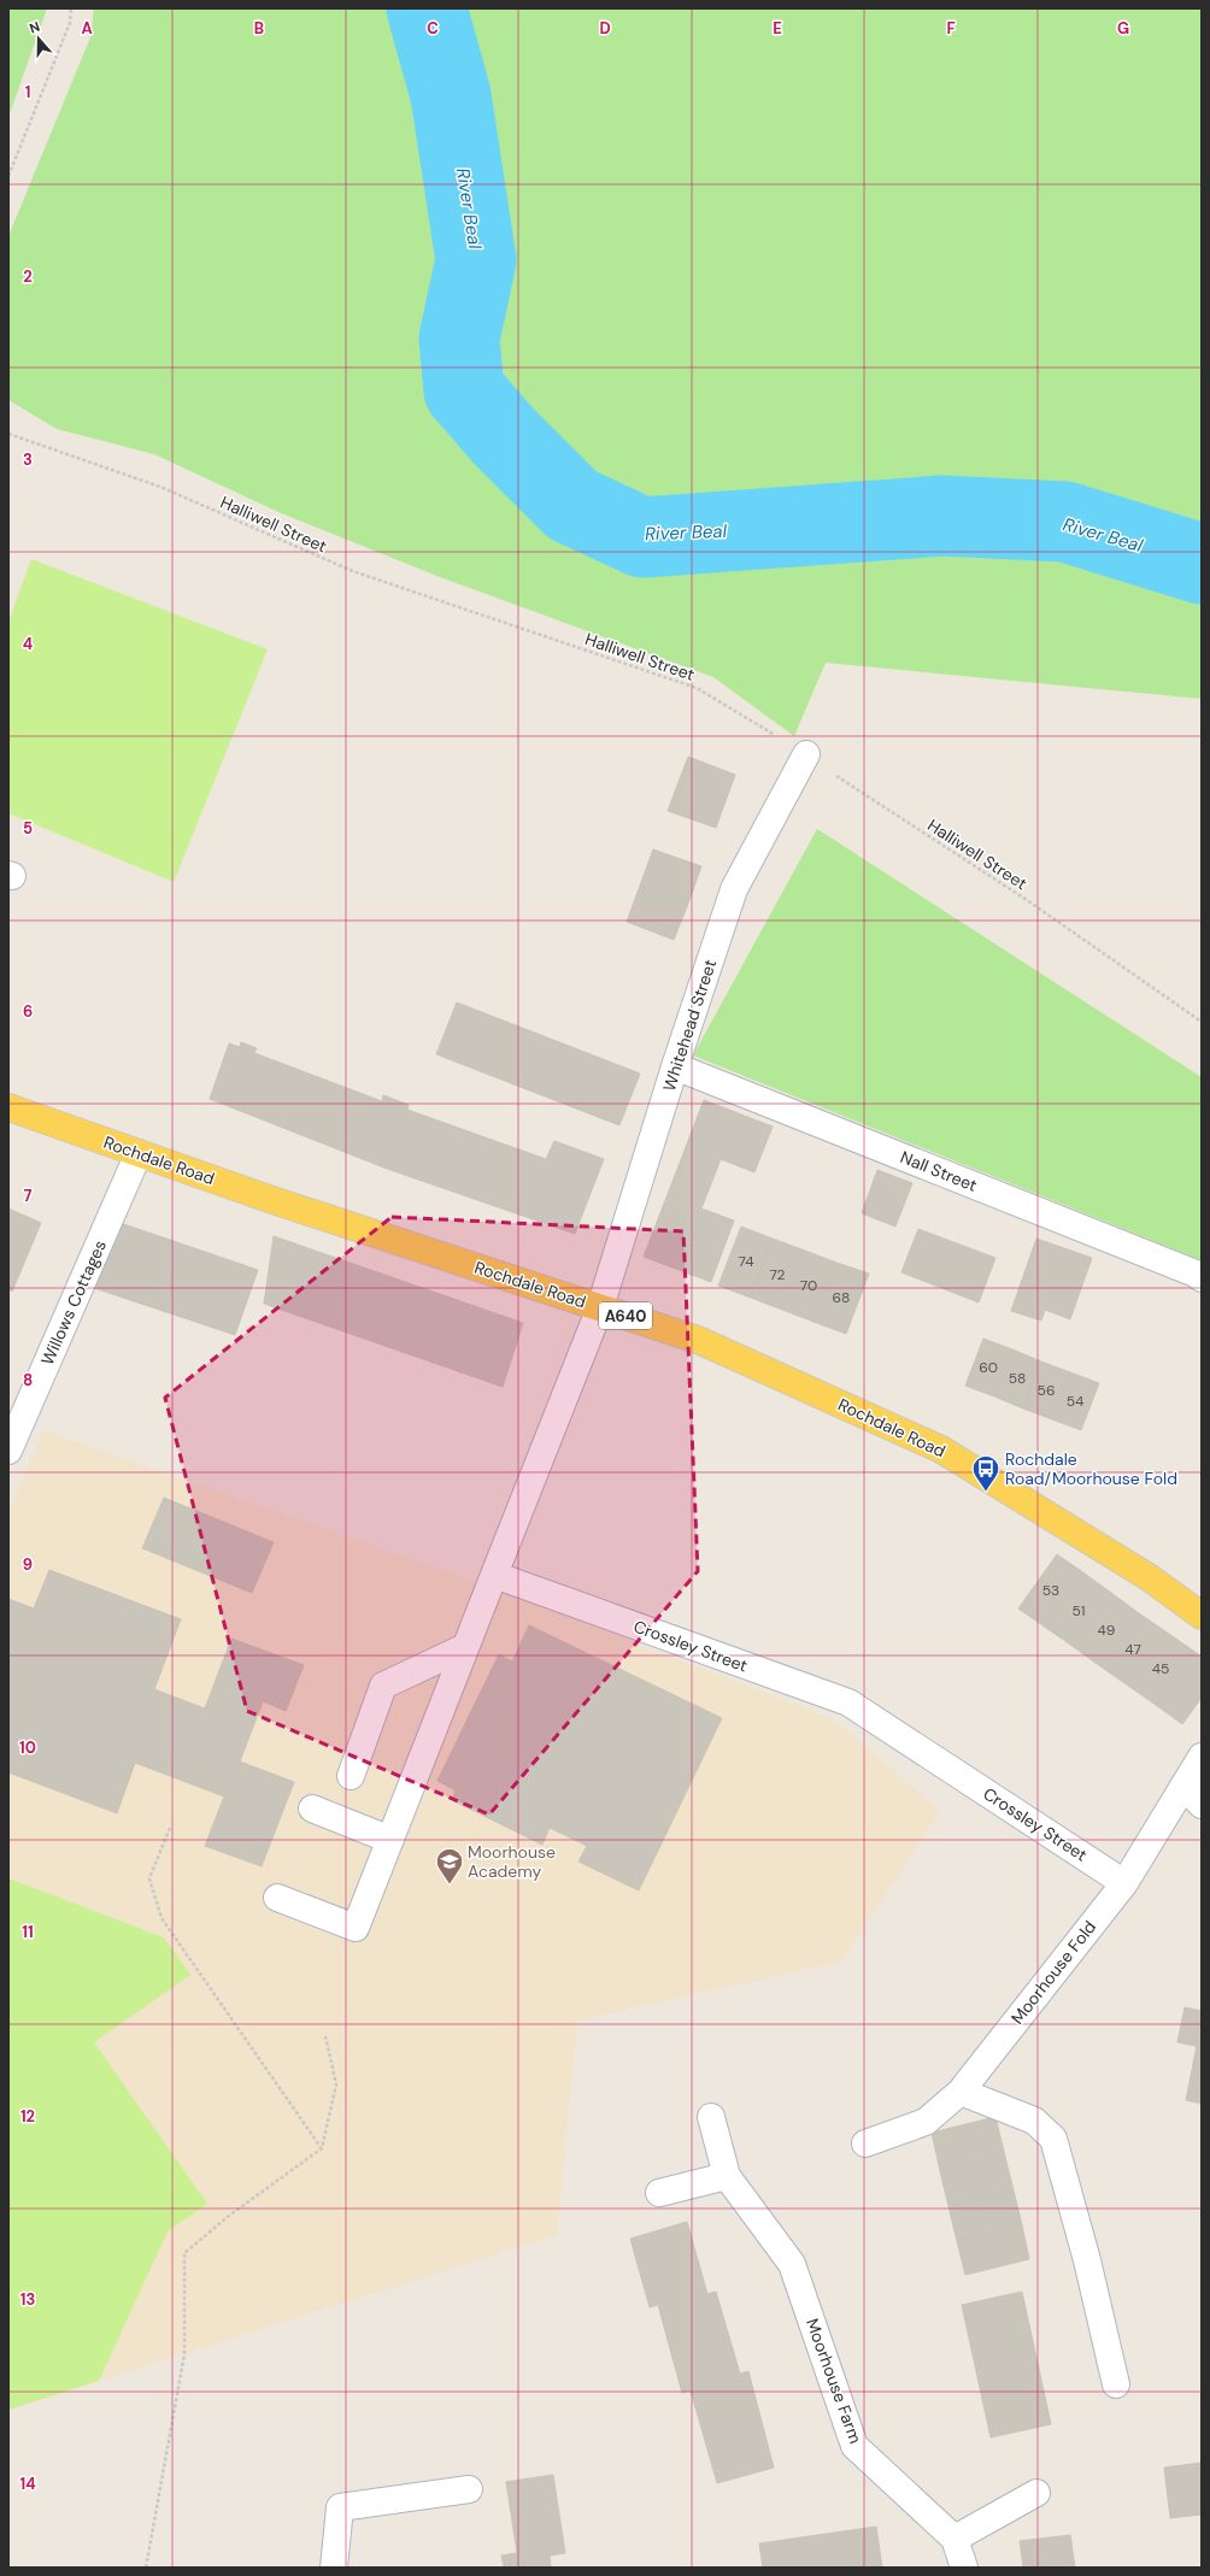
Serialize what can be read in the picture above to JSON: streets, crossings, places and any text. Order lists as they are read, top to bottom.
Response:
{
  "streets": {
    "main road": ["Rochdale Road", "A640"],
    "street": [
      "Whitehead Street",
      "Nall Street",
      "Willows Cottages",
      "Crossley Street",
      "Moorhouse Fold",
      "Moorhouse Farm"
    ],
    "path": ["Halliwell Street"]
  },
  "crossings": [
    ["Halliwell Street", "Whitehead Street"],
    ["Whitehead Street", "Rochdale Road"],
    ["Whitehead Street", "Nall Street"],
    ["Rochdale Road", "Willows Cottages"],
    ["Crossley Street", "Moorhouse Fold"]
  ],
  "water": ["River Beal"],
  "places": {
    "bus stop": ["Rochdale Road/Moorhouse Fold"],
    "school or university": ["Moorhouse Academy"]
  },
  "house_numbers": [
    "74",
    "72",
    "70",
    "68",
    "60",
    "58",
    "56",
    "54",
    "53",
    "51",
    "49",
    "47",
    "45"
  ],
  "north": "top",
  "grid": {
    "columns": [
      "A",
      "B",
      "C",
      "D",
      "E",
      "F",
      "G"
    ],
    "rows": [
      "1",
      "2",
      "3",
      "4",
      "5",
      "6",
      "7",
      "8",
      "9",
      "10",
      "11",
      "12",
      "13",
      "14"
    ]
  }
}
